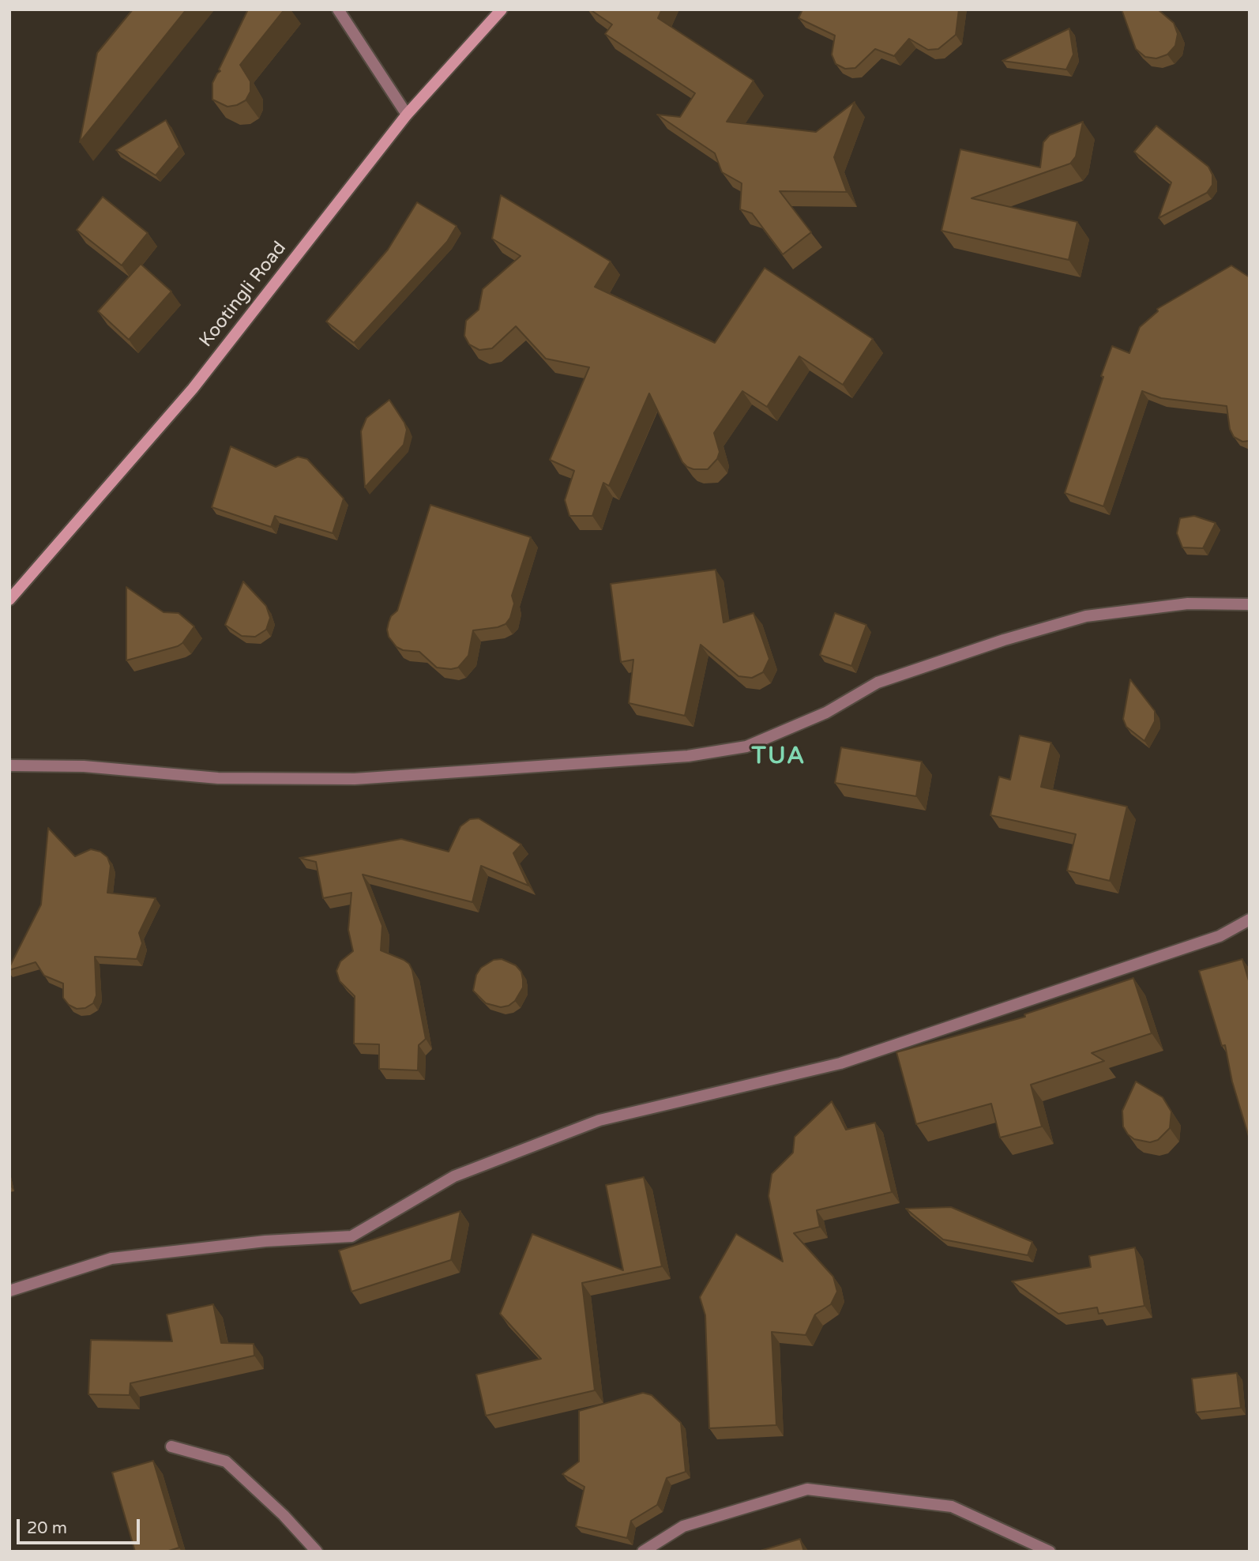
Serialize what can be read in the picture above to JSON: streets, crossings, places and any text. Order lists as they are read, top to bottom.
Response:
{
  "streets": {
    "street": ["Kootingli Road"]
  },
  "districts": ["TUA"],
  "scale_bar": "20 m"
}
